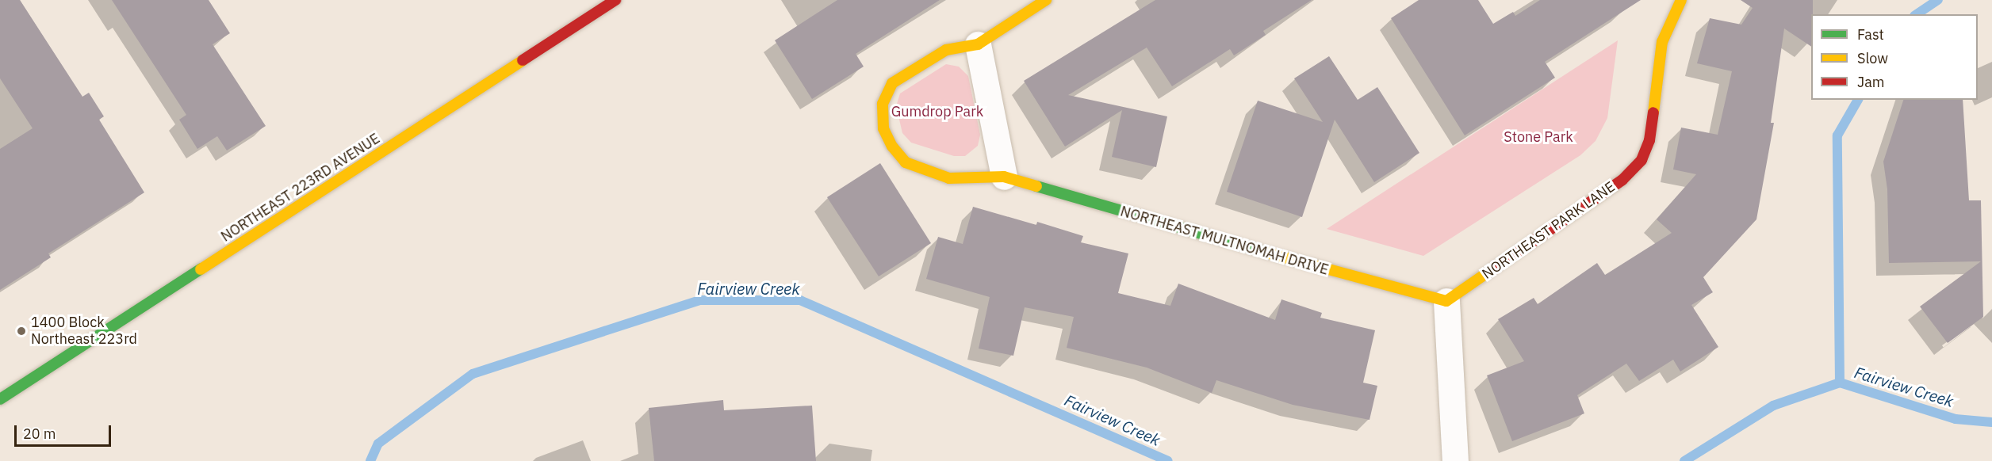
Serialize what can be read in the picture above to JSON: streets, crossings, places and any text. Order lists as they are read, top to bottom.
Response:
{
  "streets": {
    "street": ["NORTHEAST 223RD AVENUE", "NORTHEAST PARK LANE", "NORTHEAST MULTNOMAH DRIVE"]
  },
  "crossings": [
    ["NORTHEAST PARK LANE", "NORTHEAST MULTNOMAH DRIVE"]
  ],
  "water": ["Fairview Creek"],
  "parks": ["Gumdrop Park", "Stone Park"],
  "places": ["1400 Block Northeast 223rd"],
  "legend": ["Fast", "Slow", "Jam"],
  "scale_bar": "20 m"
}
